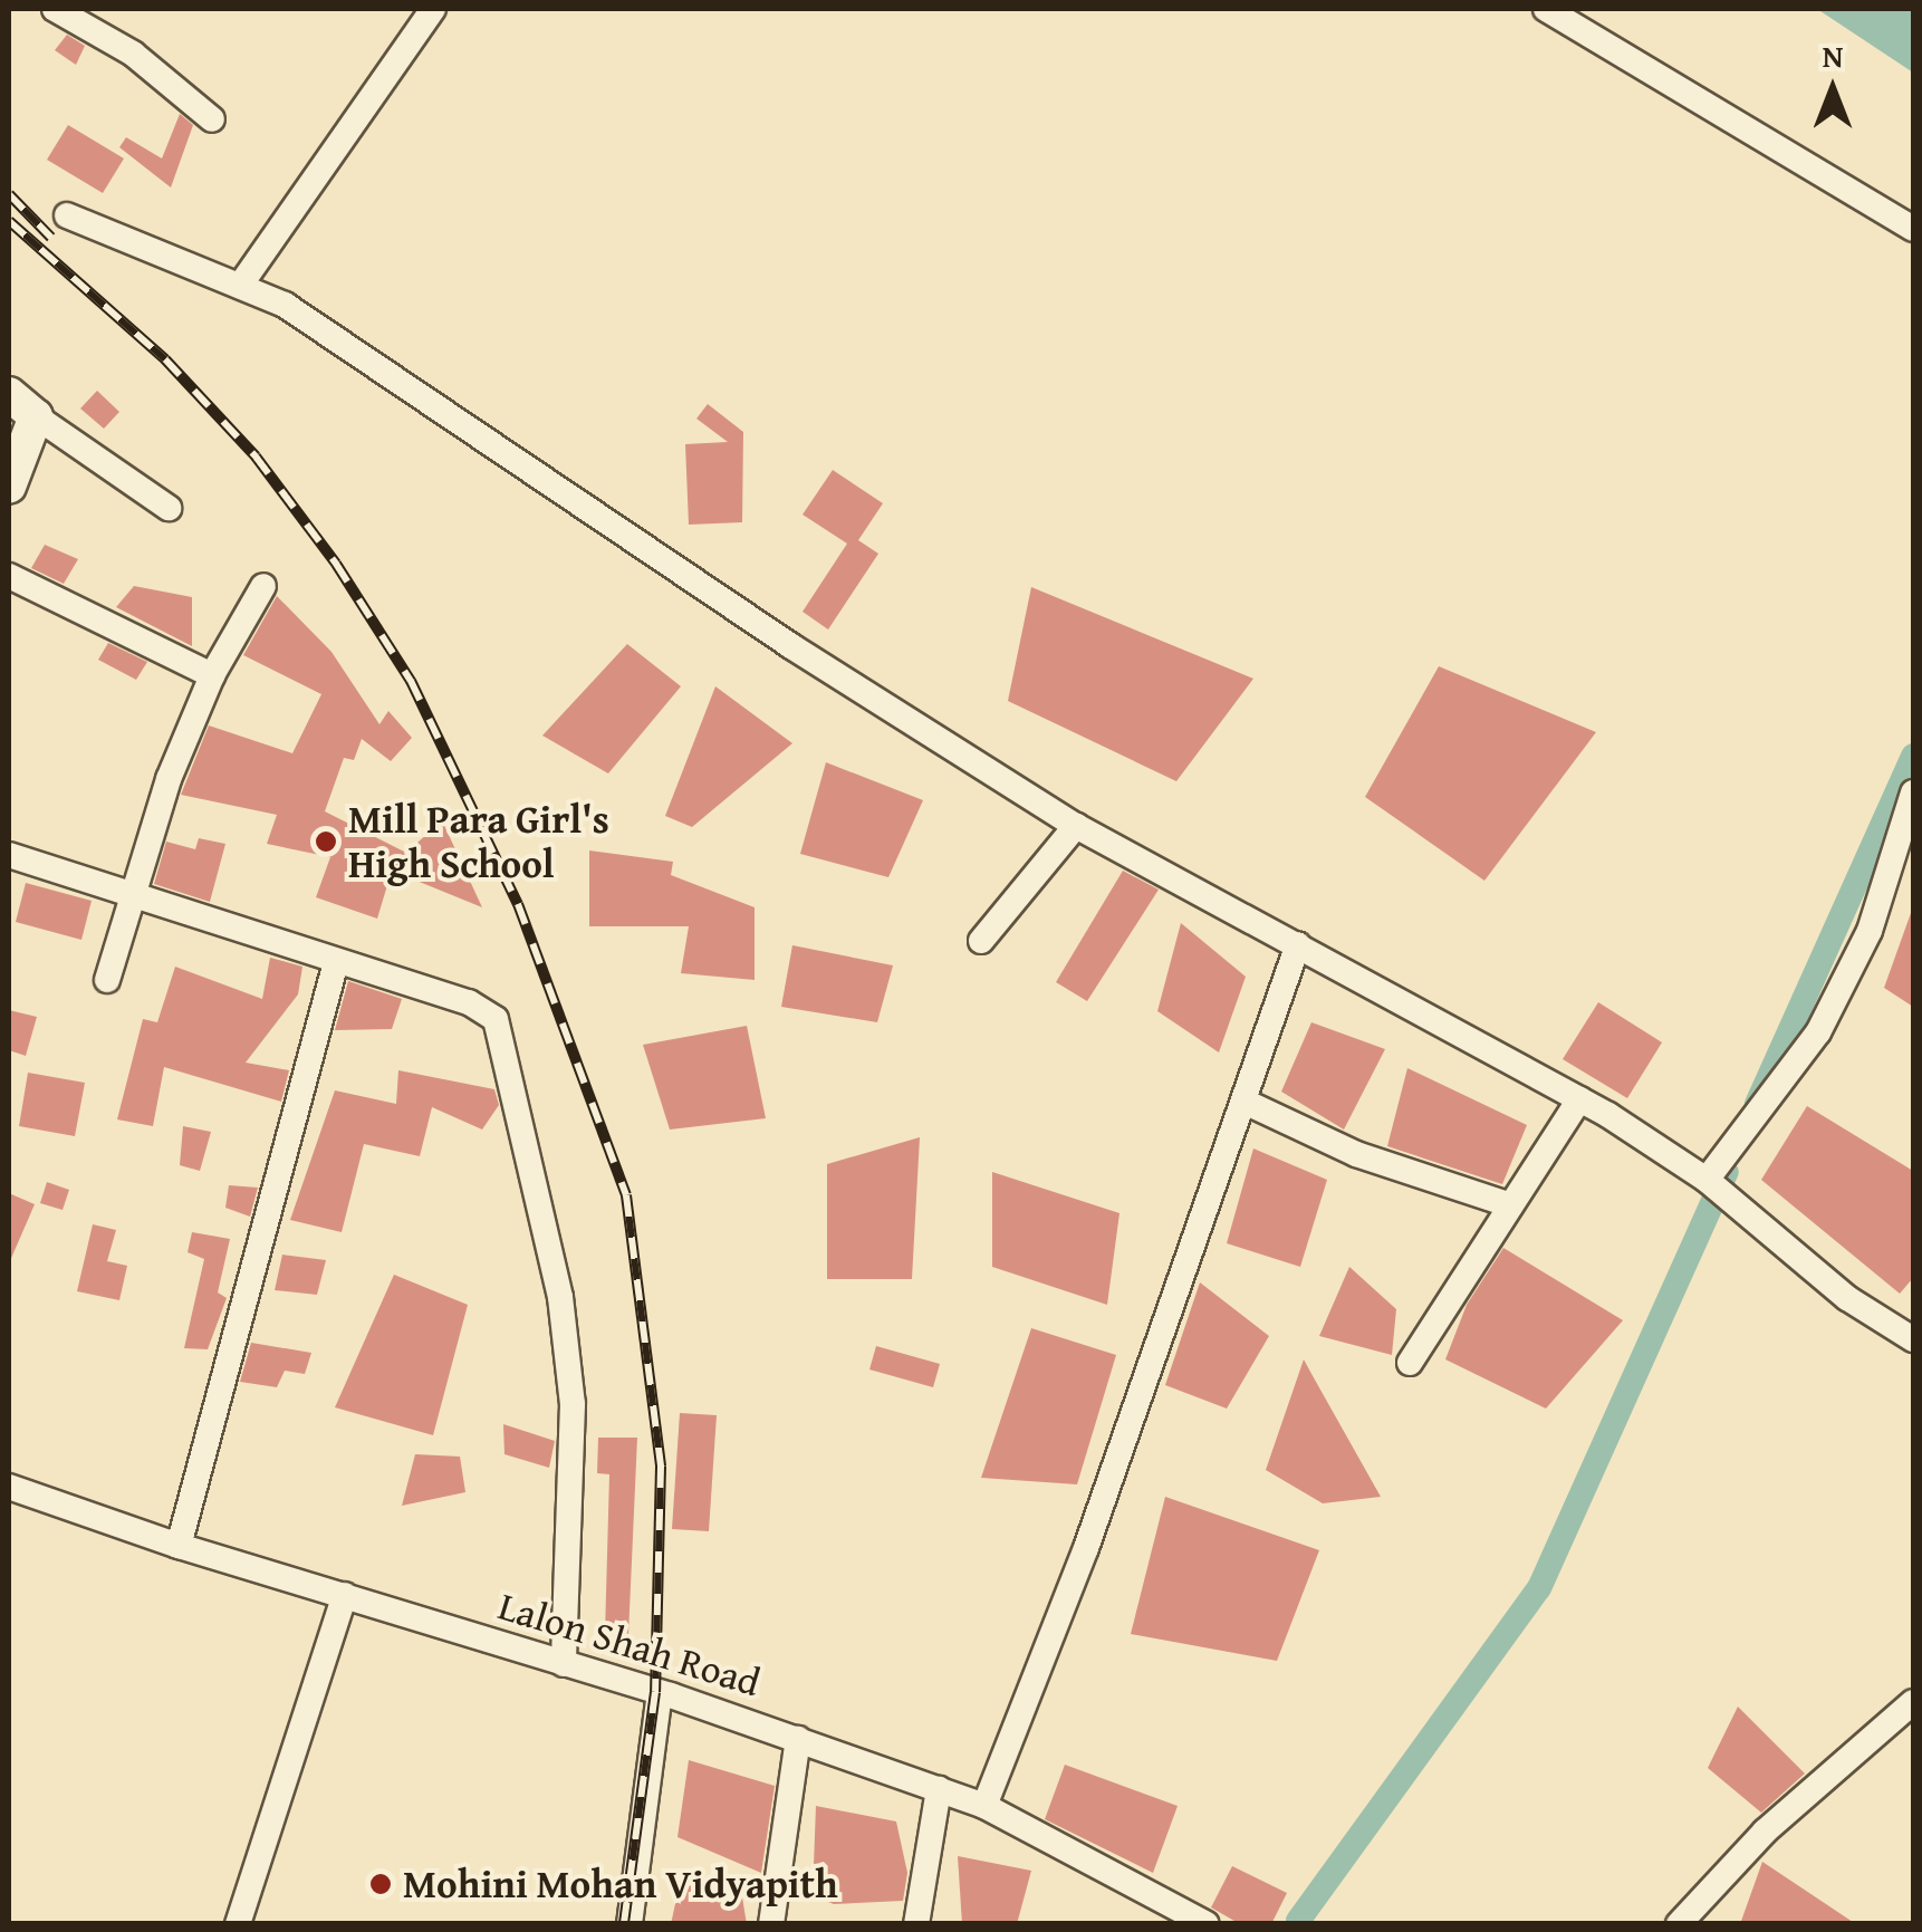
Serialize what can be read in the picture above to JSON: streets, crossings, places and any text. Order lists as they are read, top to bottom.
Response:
{
  "streets": {
    "street": ["Lalon Shah Road"]
  },
  "places": ["Mill Para Girl's High School", "Mohini Mohan Vidyapith"],
  "north": "top"
}
